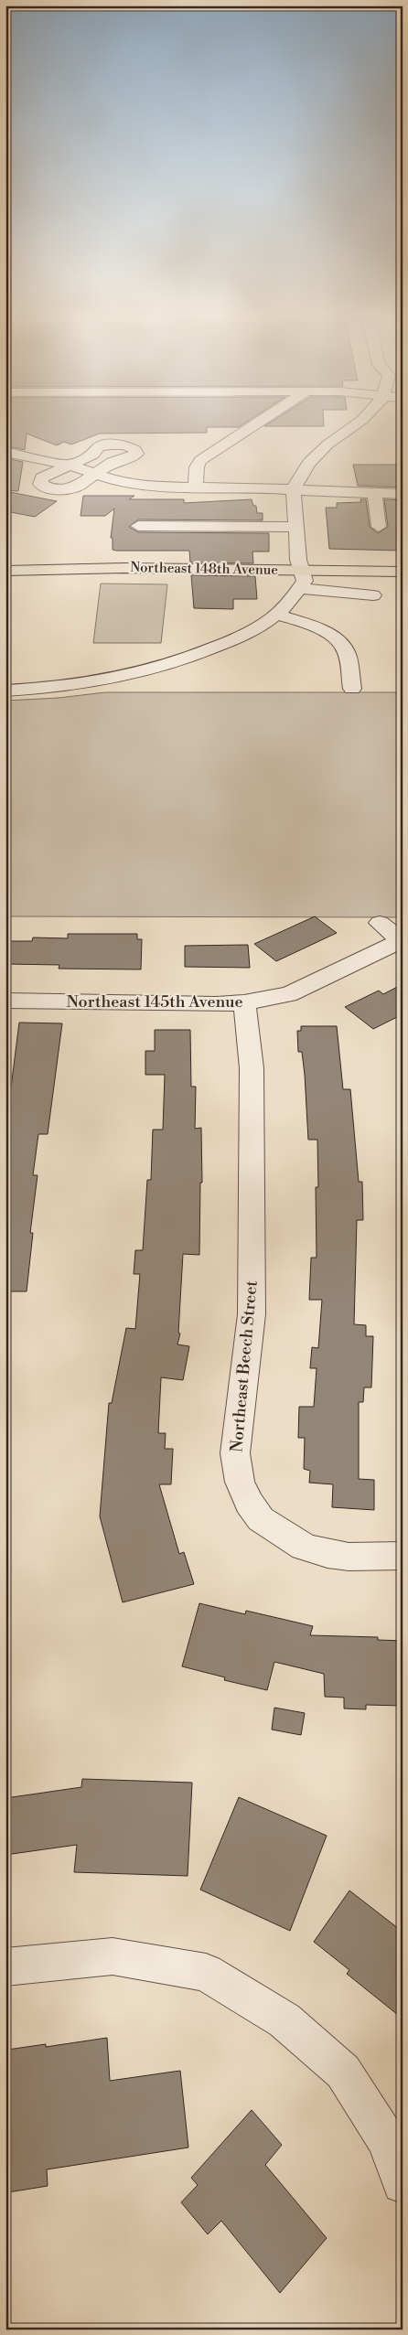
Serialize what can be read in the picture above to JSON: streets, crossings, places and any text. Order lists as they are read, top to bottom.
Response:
{
  "streets": {
    "main road": ["Northeast 148th Avenue"],
    "street": ["Northeast 145th Avenue", "Northeast Beech Street"]
  },
  "crossings": [
    ["Northeast 145th Avenue", "Northeast Beech Street"]
  ]
}
